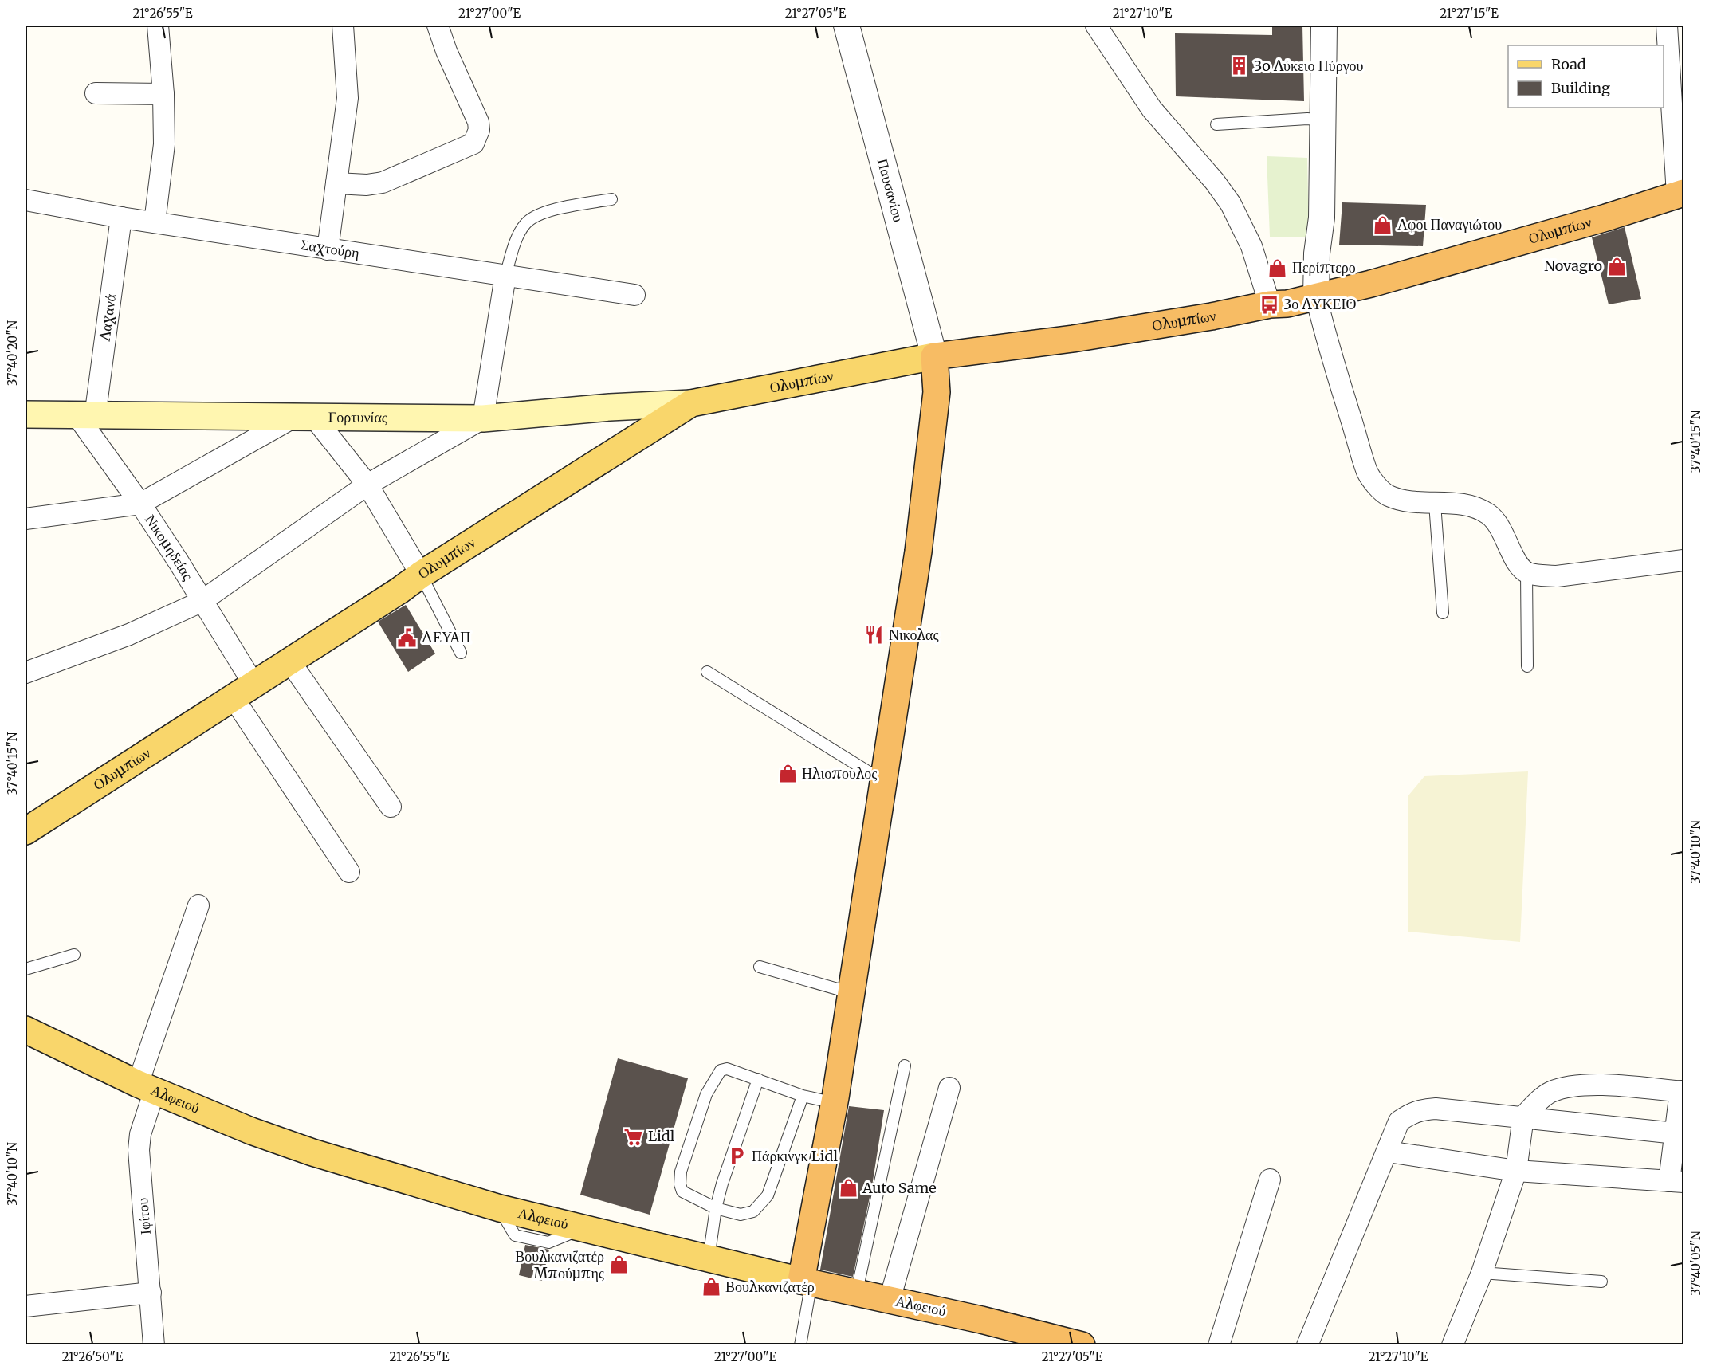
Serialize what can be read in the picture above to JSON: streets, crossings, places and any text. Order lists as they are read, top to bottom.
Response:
{
  "streets": {
    "highway": ["Ολυμπίων", "Αλφειού"],
    "main road": ["Γορτυνίας"],
    "street": [
      "Παυσανίου",
      "Σαχτούρη",
      "Λαχανά",
      "Νικομηδείας",
      "Ιφίτου"
    ]
  },
  "crossings": [
    ["Παυσανίου", "Ολυμπίων"],
    ["Ολυμπίων", "Γορτυνίας"],
    ["Ολυμπίων", "Νικομηδείας"],
    ["Σαχτούρη", "Λαχανά"],
    ["Λαχανά", "Γορτυνίας"],
    ["Λαχανά", "Νικομηδείας"],
    ["Γορτυνίας", "Νικομηδείας"],
    ["Αλφειού", "Ιφίτου"]
  ],
  "places": {
    "building": ["3o Λύκειο Πύργου"],
    "shop": [
      "Αφοι Παναγιώτου",
      "Novagro",
      "Περίπτερο",
      "Ηλιοπουλος",
      "Auto Same",
      "Βουλκανιζατέρ Μπούμπης",
      "Βουλκανιζατέρ"
    ],
    "bus stop": ["3ο ΛΥΚΕΙΟ"],
    "restaurant": ["Νικολας"],
    "public building": ["ΔΕΥΑΠ"],
    "supermarket": ["Lidl"],
    "parking": ["Πάρκινγκ Lidl"]
  },
  "legend": ["Road", "Building"],
  "coordinates": [
    "21°26'55\"E",
    "21°27'00\"E",
    "21°27'05\"E",
    "21°27'10\"E",
    "21°27'15\"E",
    "37°40'20\"N",
    "37°40'15\"N",
    "37°40'10\"N",
    "37°40'05\"N",
    "21°26'50\"E"
  ]
}
